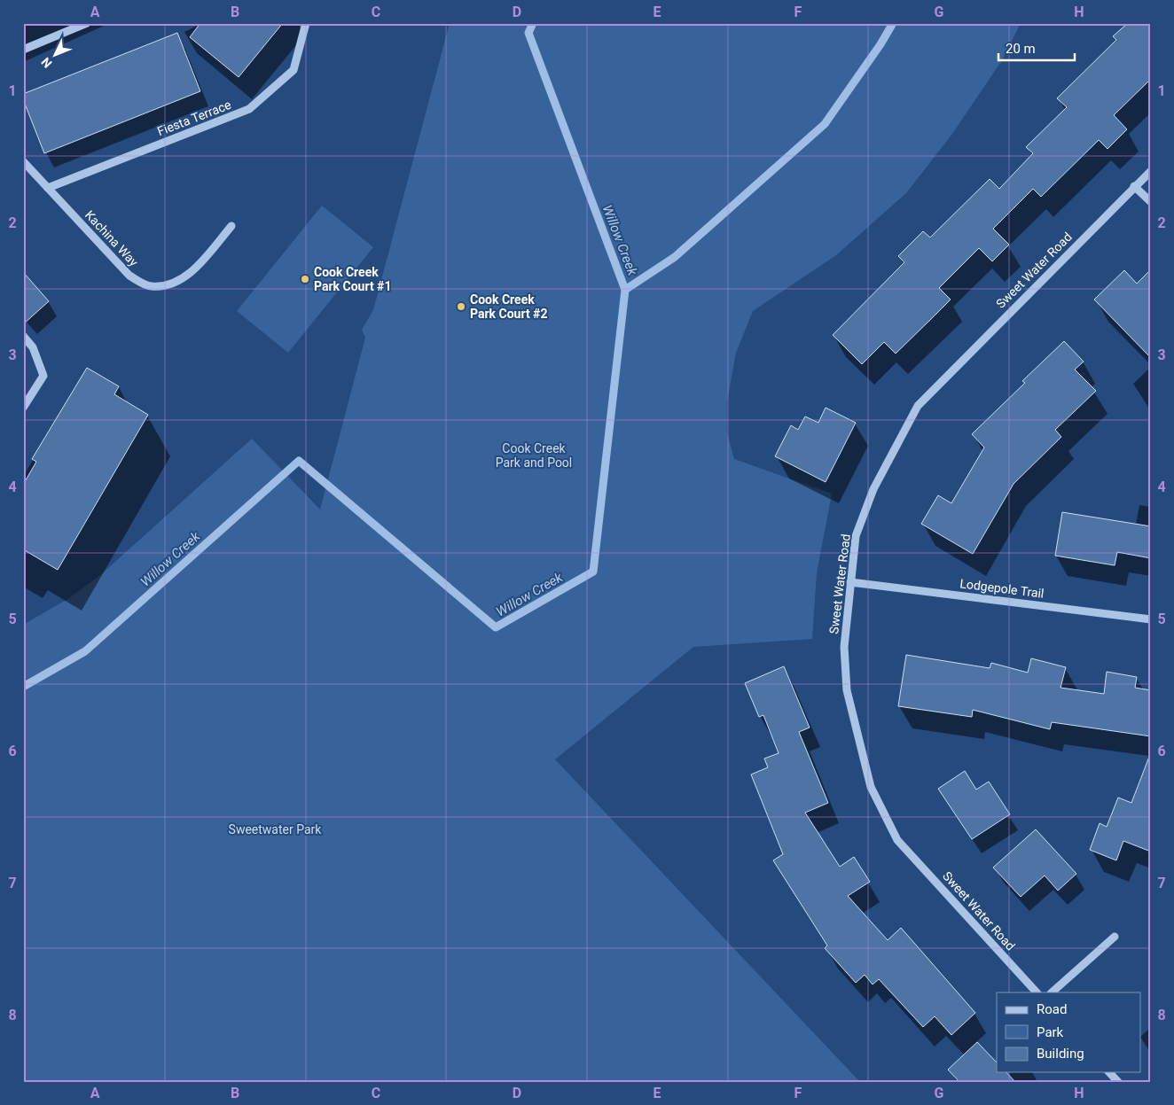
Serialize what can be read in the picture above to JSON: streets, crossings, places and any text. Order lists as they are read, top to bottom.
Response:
{
  "streets": {
    "street": [
      "Fiesta Terrace",
      "Kachina Way",
      "Sweet Water Road",
      "Lodgepole Trail"
    ]
  },
  "crossings": [
    ["Fiesta Terrace", "Kachina Way"],
    ["Sweet Water Road", "Lodgepole Trail"]
  ],
  "water": ["Willow Creek"],
  "parks": ["Cook Creek Park and Pool", "Sweetwater Park"],
  "places": ["Cook Creek Park Court #1", "Cook Creek Park Court #2"],
  "legend": ["Road", "Park", "Building"],
  "scale_bar": "20 m",
  "north": "bottom left",
  "grid": {
    "columns": [
      "A",
      "B",
      "C",
      "D",
      "E",
      "F",
      "G",
      "H"
    ],
    "rows": [
      "1",
      "2",
      "3",
      "4",
      "5",
      "6",
      "7",
      "8"
    ]
  }
}
